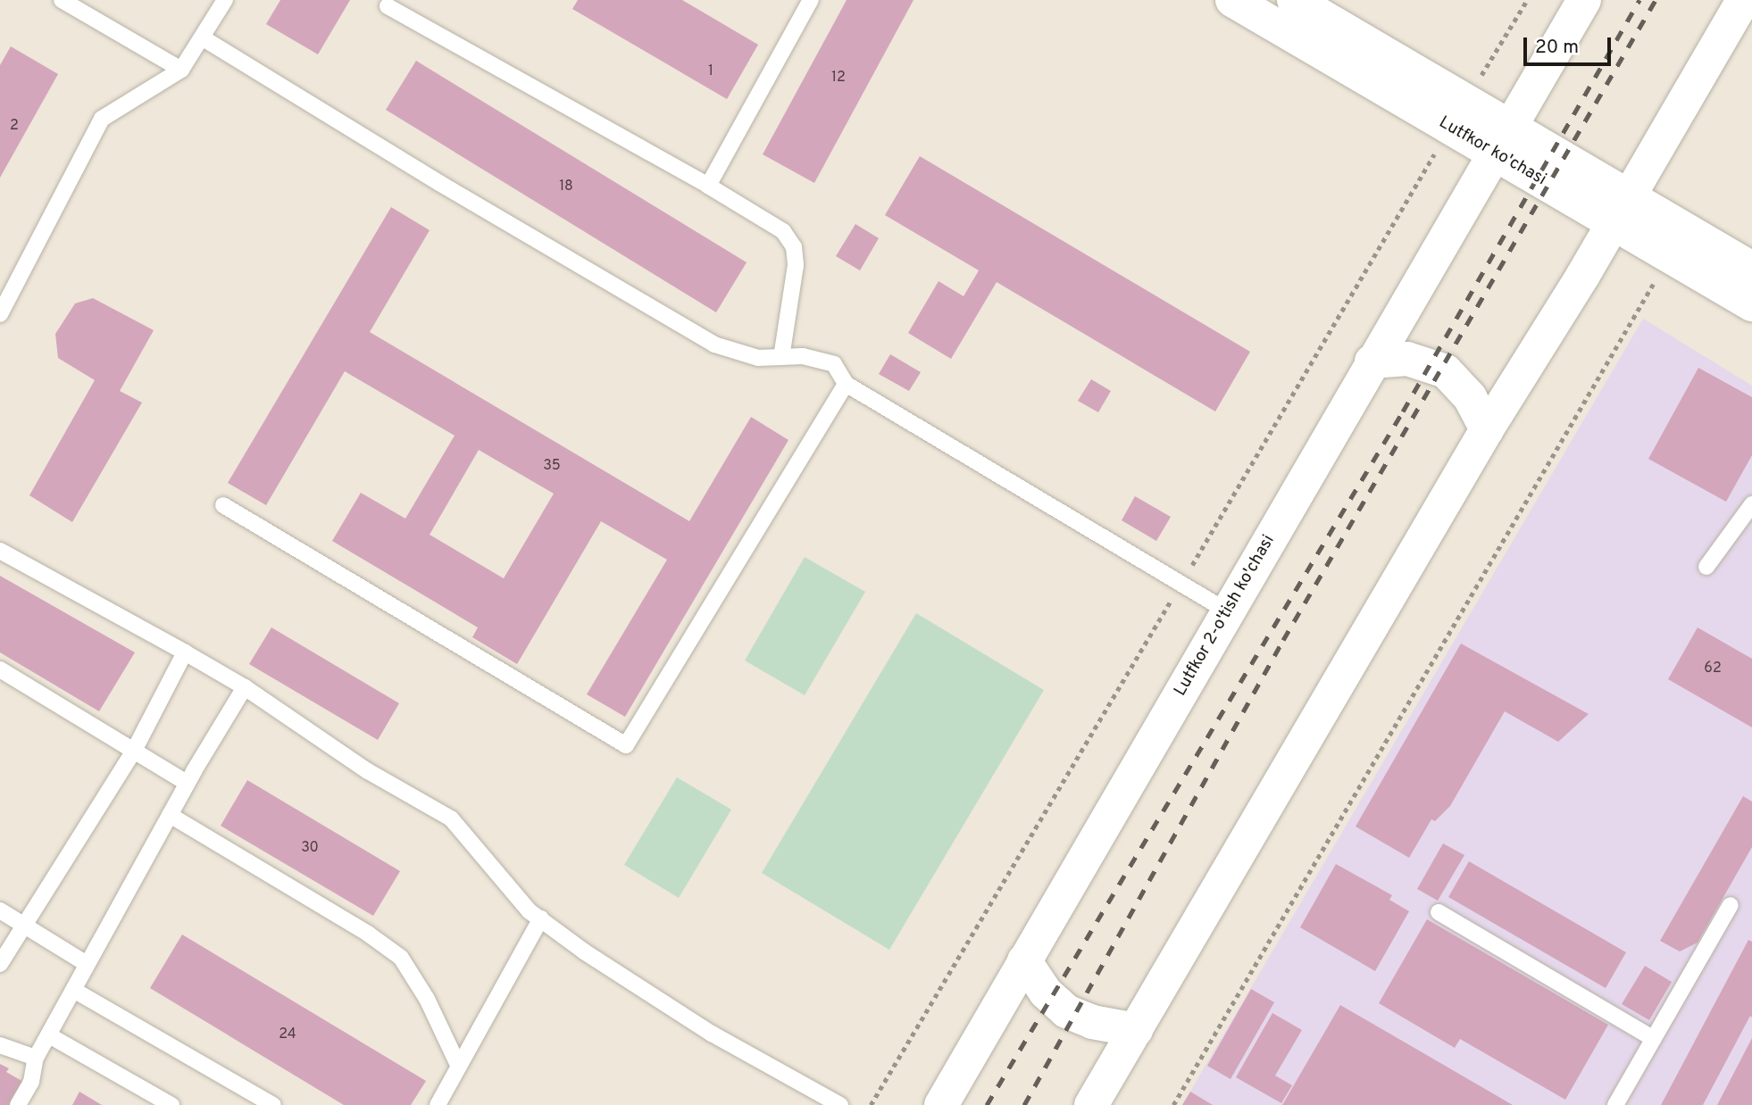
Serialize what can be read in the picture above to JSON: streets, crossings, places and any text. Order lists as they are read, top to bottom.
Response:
{
  "streets": {
    "main road": ["Lutfkor ko'chasi", "Lutfkor 2-o'tish ko'chasi"]
  },
  "crossings": [
    ["Lutfkor ko'chasi", "Lutfkor 2-o'tish ko'chasi"]
  ],
  "house_numbers": [
    "1",
    "12",
    "2",
    "18",
    "35",
    "62",
    "30",
    "24"
  ],
  "scale_bar": "20 m"
}
